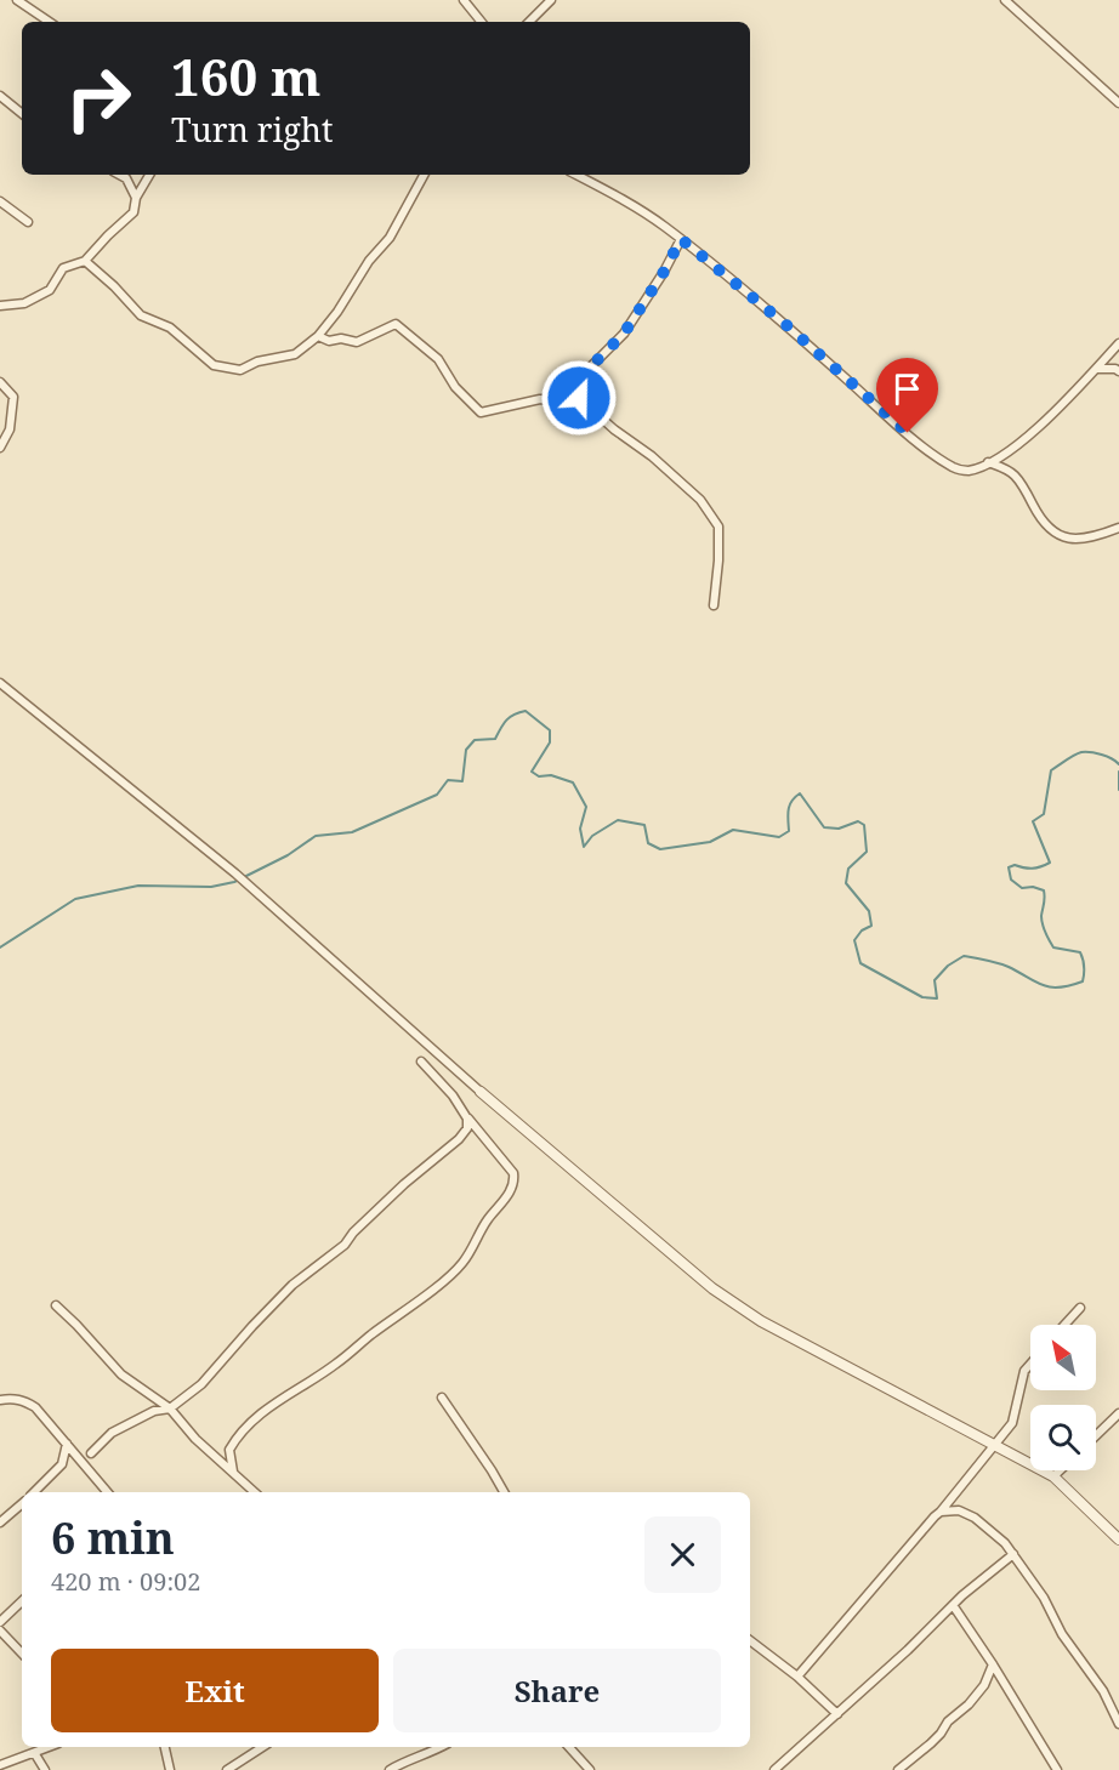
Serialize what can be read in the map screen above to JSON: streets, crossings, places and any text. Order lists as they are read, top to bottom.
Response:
{
  "north": "top left",
  "page": {
    "turn": ["160 m", "Turn right"],
    "heading": ["6 min", "420 m · 09:02"],
    "buttons": ["Exit", "Share"]
  }
}
